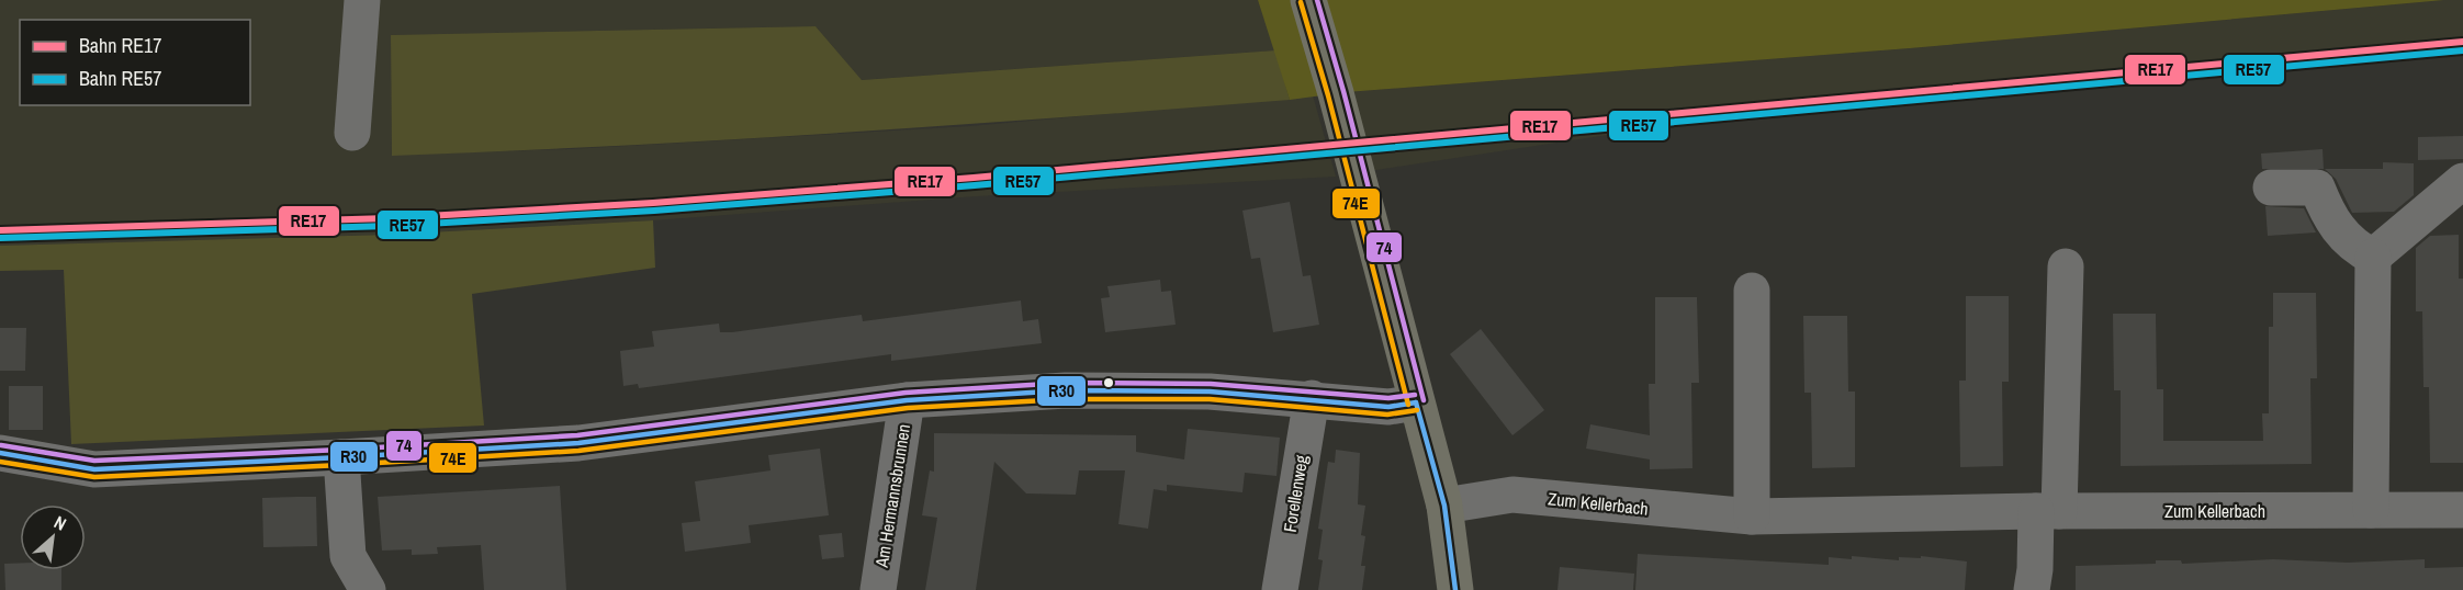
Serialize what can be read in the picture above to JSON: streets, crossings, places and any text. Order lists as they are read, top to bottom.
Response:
{
  "streets": {
    "street": ["Forellenweg", "Am Hermannsbrunnen", "Zum Kellerbach"]
  },
  "lines": [
    "transit line 74",
    "transit line 74E",
    "rail line RE17",
    "rail line RE57",
    "transit line R30"
  ],
  "legend": ["Bahn RE17", "Bahn RE57"],
  "north": "top right"
}
